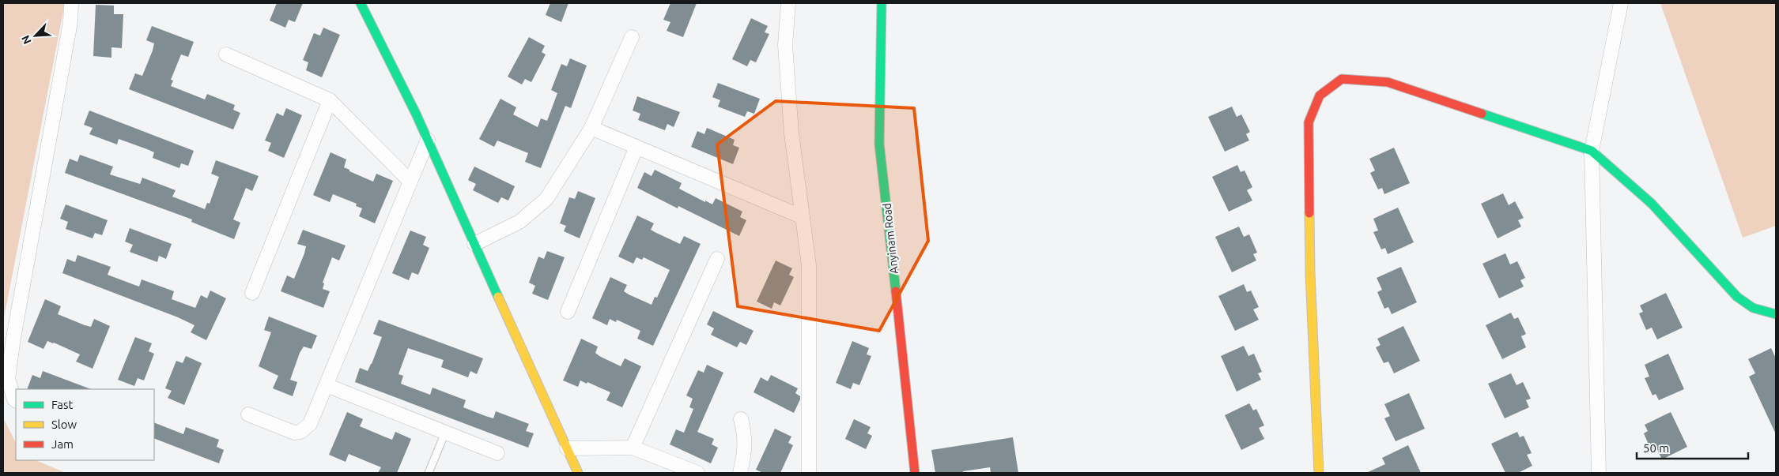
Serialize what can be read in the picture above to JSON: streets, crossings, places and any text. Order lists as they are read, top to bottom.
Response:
{
  "streets": {
    "street": ["Anyinam Road"]
  },
  "legend": ["Fast", "Slow", "Jam"],
  "scale_bar": "50 m",
  "north": "bottom left"
}
